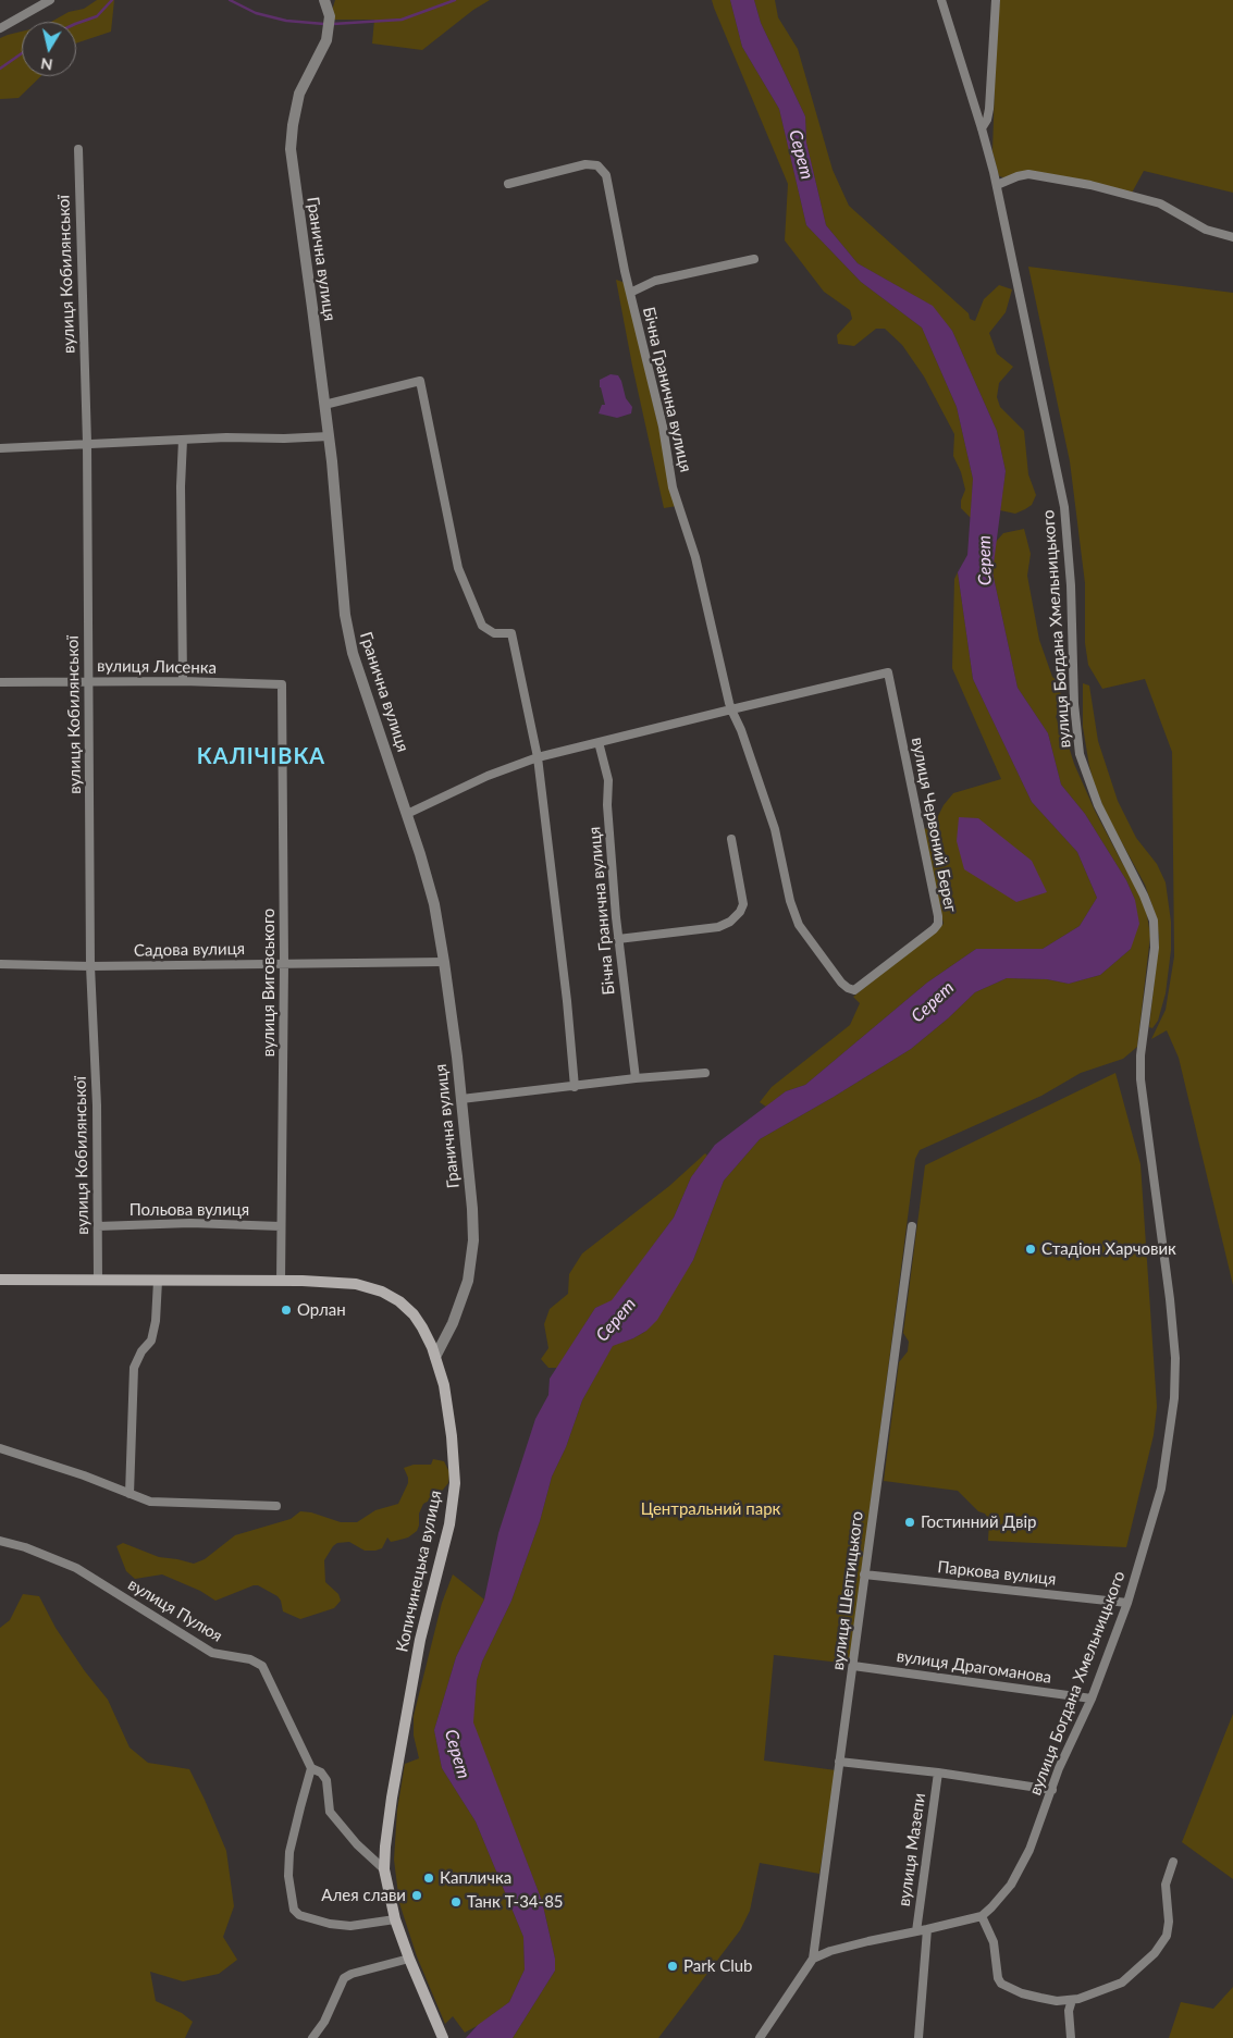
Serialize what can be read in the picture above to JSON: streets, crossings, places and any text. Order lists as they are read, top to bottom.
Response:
{
  "streets": {
    "main road": ["Копичинецька вулиця"],
    "street": [
      "Гранична вулиця",
      "вулиця Кобилянської",
      "Бічна Гранична вулиця",
      "вулиця Богдана Хмельницького",
      "вулиця Лисенка",
      "вулиця Червоний Берег",
      "Садова вулиця",
      "вулиця Виговського",
      "Польова вулиця",
      "Паркова вулиця",
      "вулиця Шептицького",
      "вулиця Пулюя",
      "вулиця Драгоманова",
      "вулиця Мазепи"
    ]
  },
  "crossings": [
    ["Гранична вулиця", "Садова вулиця"],
    ["Гранична вулиця", "Копичинецька вулиця"],
    ["вулиця Кобилянської", "вулиця Лисенка"],
    ["вулиця Кобилянської", "Садова вулиця"],
    ["вулиця Кобилянської", "Польова вулиця"],
    ["вулиця Кобилянської", "Копичинецька вулиця"],
    ["Бічна Гранична вулиця", "вулиця Червоний Берег"],
    ["вулиця Богдана Хмельницького", "Паркова вулиця"],
    ["вулиця Богдана Хмельницького", "вулиця Драгоманова"],
    ["вулиця Богдана Хмельницького", "вулиця Мазепи"],
    ["вулиця Лисенка", "вулиця Виговського"],
    ["Садова вулиця", "вулиця Виговського"],
    ["вулиця Виговського", "Польова вулиця"],
    ["вулиця Виговського", "Копичинецька вулиця"],
    ["Копичинецька вулиця", "вулиця Пулюя"],
    ["Паркова вулиця", "вулиця Шептицького"],
    ["вулиця Шептицького", "вулиця Драгоманова"],
    ["вулиця Шептицького", "вулиця Мазепи"]
  ],
  "districts": ["КАЛІЧІВКА"],
  "water": ["Серет"],
  "parks": ["Центральний парк"],
  "places": [
    "Стадіон Харчовик",
    "Орлан",
    "Гостинний Двір",
    "Капличка",
    "Алея слави",
    "Танк Т-34-85",
    "Park Club"
  ],
  "north": "bottom"
}
